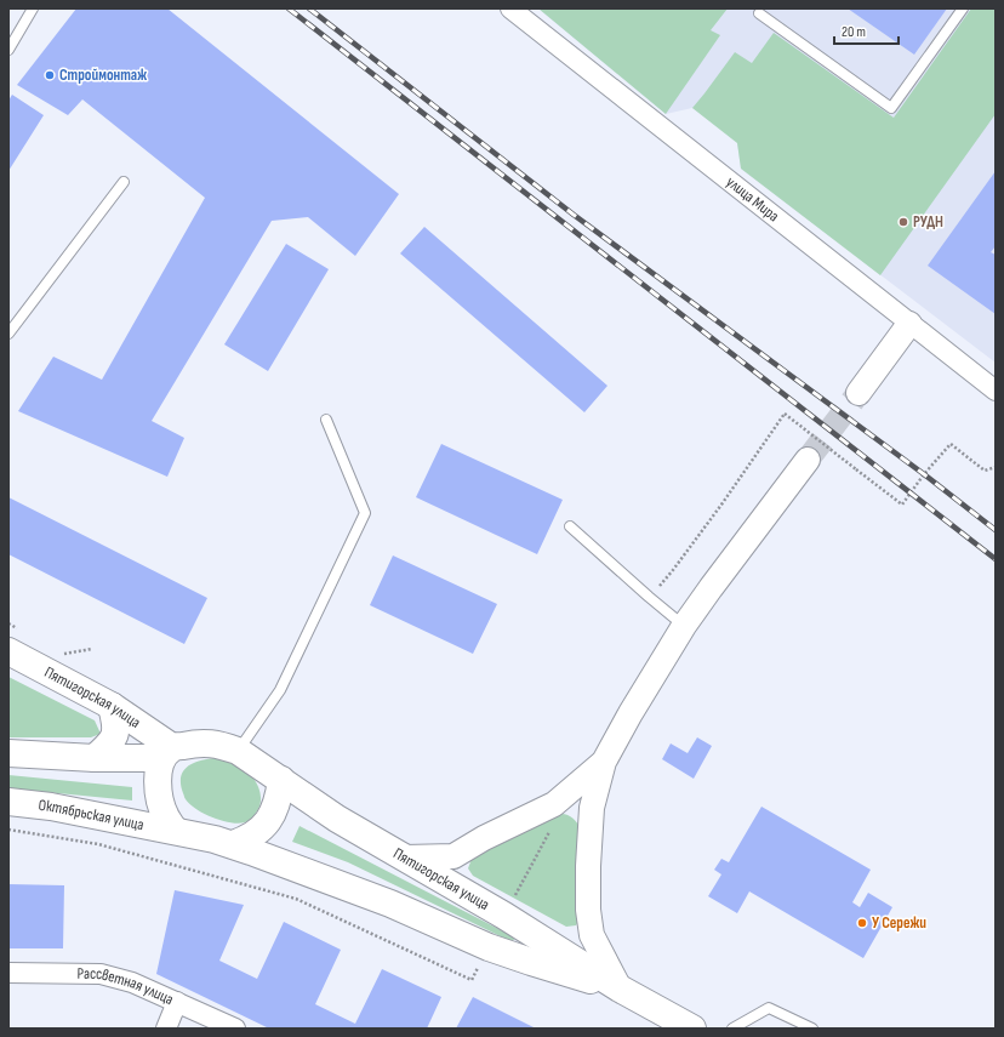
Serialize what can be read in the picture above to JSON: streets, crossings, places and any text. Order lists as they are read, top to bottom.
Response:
{
  "streets": {
    "main road": ["Пятигорская улица", "Октябрьская улица"],
    "street": ["улица Мира", "Рассветная улица"]
  },
  "crossings": [
    ["Пятигорская улица", "Октябрьская улица"]
  ],
  "places": ["Строймонтаж", "РУДН", "У Сережи"],
  "scale_bar": "20 m"
}
